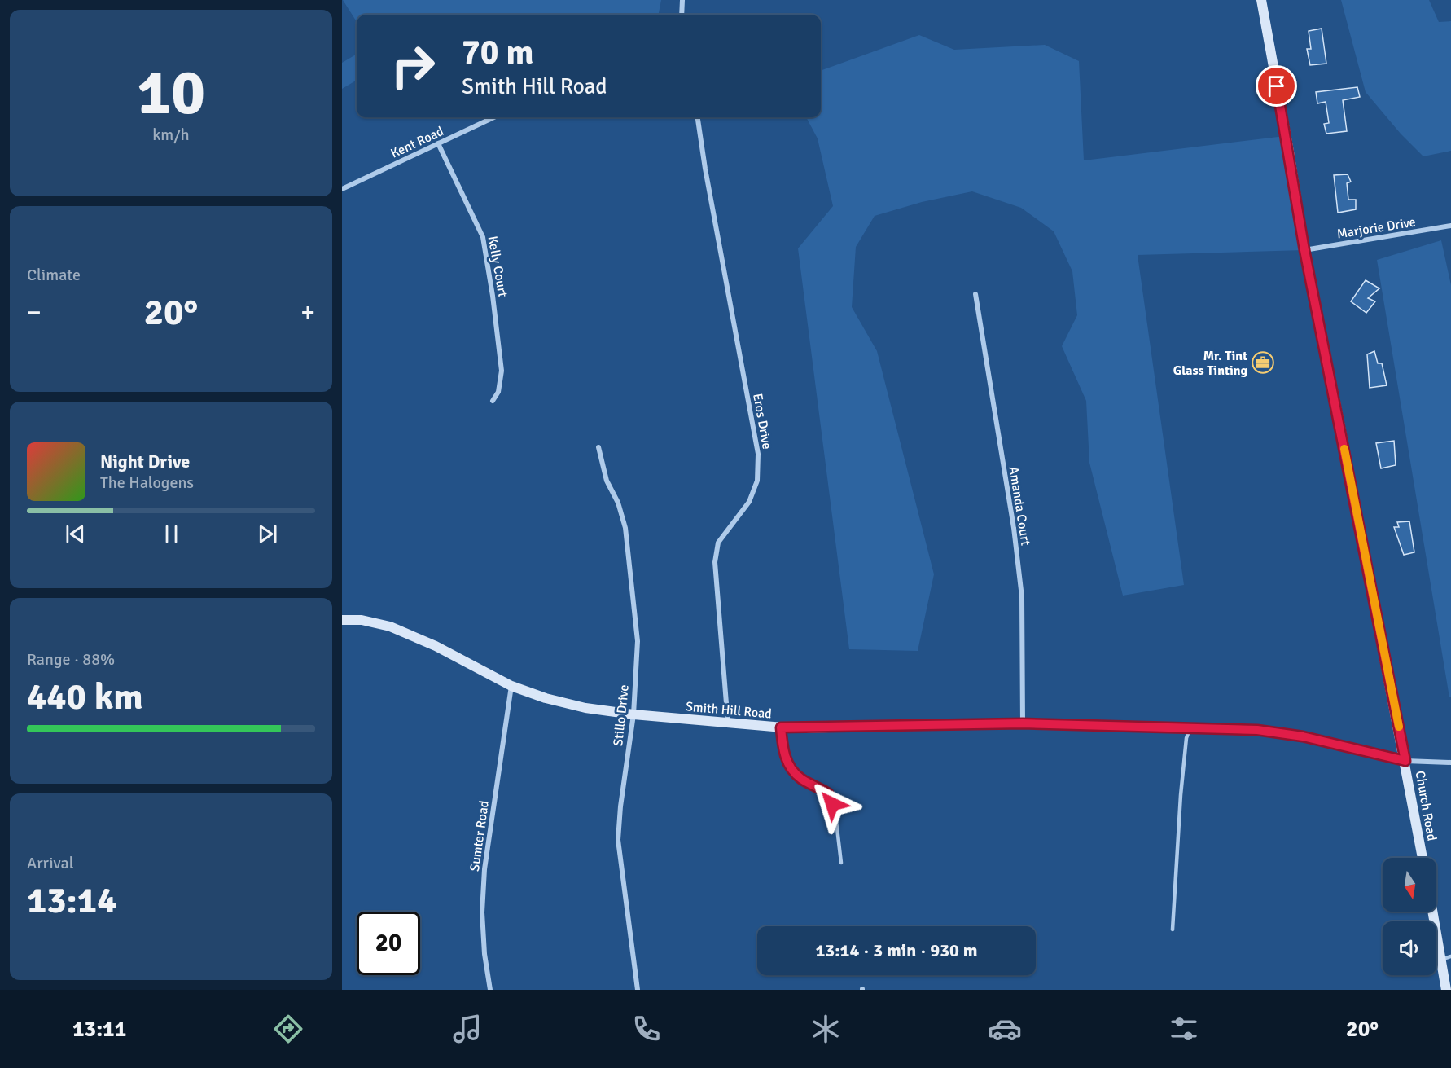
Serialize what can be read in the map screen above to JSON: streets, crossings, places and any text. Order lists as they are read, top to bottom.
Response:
{
  "streets": {
    "street": [
      "Kent Road",
      "Marjorie Drive",
      "Kelly Court",
      "Eros Drive",
      "Amanda Court",
      "Smith Hill Road",
      "Stillo Drive",
      "Church Road",
      "Sumter Road"
    ]
  },
  "crossings": [
    ["Kent Road", "Kelly Court"],
    ["Marjorie Drive", "Church Road"],
    ["Eros Drive", "Smith Hill Road"],
    ["Amanda Court", "Smith Hill Road"],
    ["Smith Hill Road", "Stillo Drive"],
    ["Smith Hill Road", "Church Road"],
    ["Smith Hill Road", "Sumter Road"]
  ],
  "places": {
    "office": ["Mr. Tint Glass Tinting"]
  },
  "north": "bottom",
  "page": {
    "tile": [
      ["10", "km/h"],
      "Climate",
      ["Range · 88%", "440 km"],
      ["Arrival", "13:14"]
    ],
    "turn": ["70 m", "Smith Hill Road"],
    "heat": ["−", "20°", "+"],
    "song": ["Night Drive", "The Halogens"],
    "limit": "20",
    "trip": "13:14 · 3 min · 930 m",
    "tabs": ["13:11", "20°"]
  }
}
